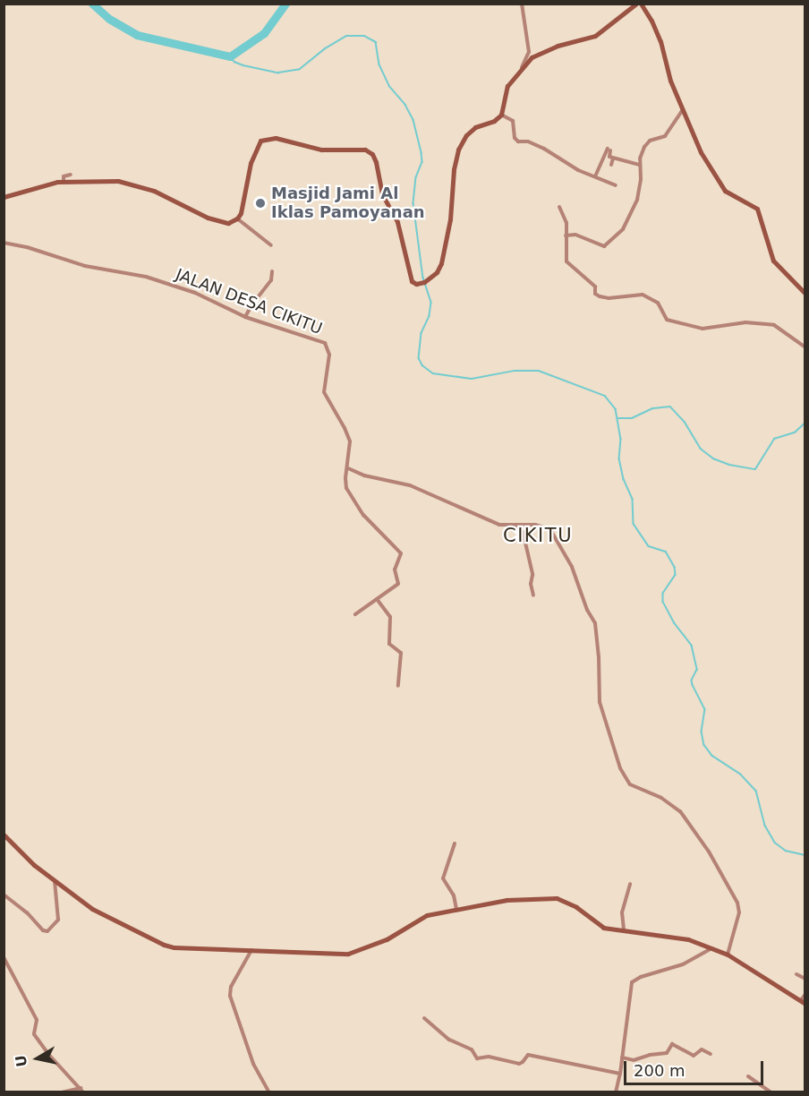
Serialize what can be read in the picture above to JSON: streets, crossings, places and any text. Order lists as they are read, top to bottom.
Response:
{
  "streets": {
    "street": ["JALAN DESA CIKITU"]
  },
  "districts": ["CIKITU"],
  "places": ["Masjid Jami Al Iklas Pamoyanan"],
  "scale_bar": "200 m",
  "north": "left"
}
